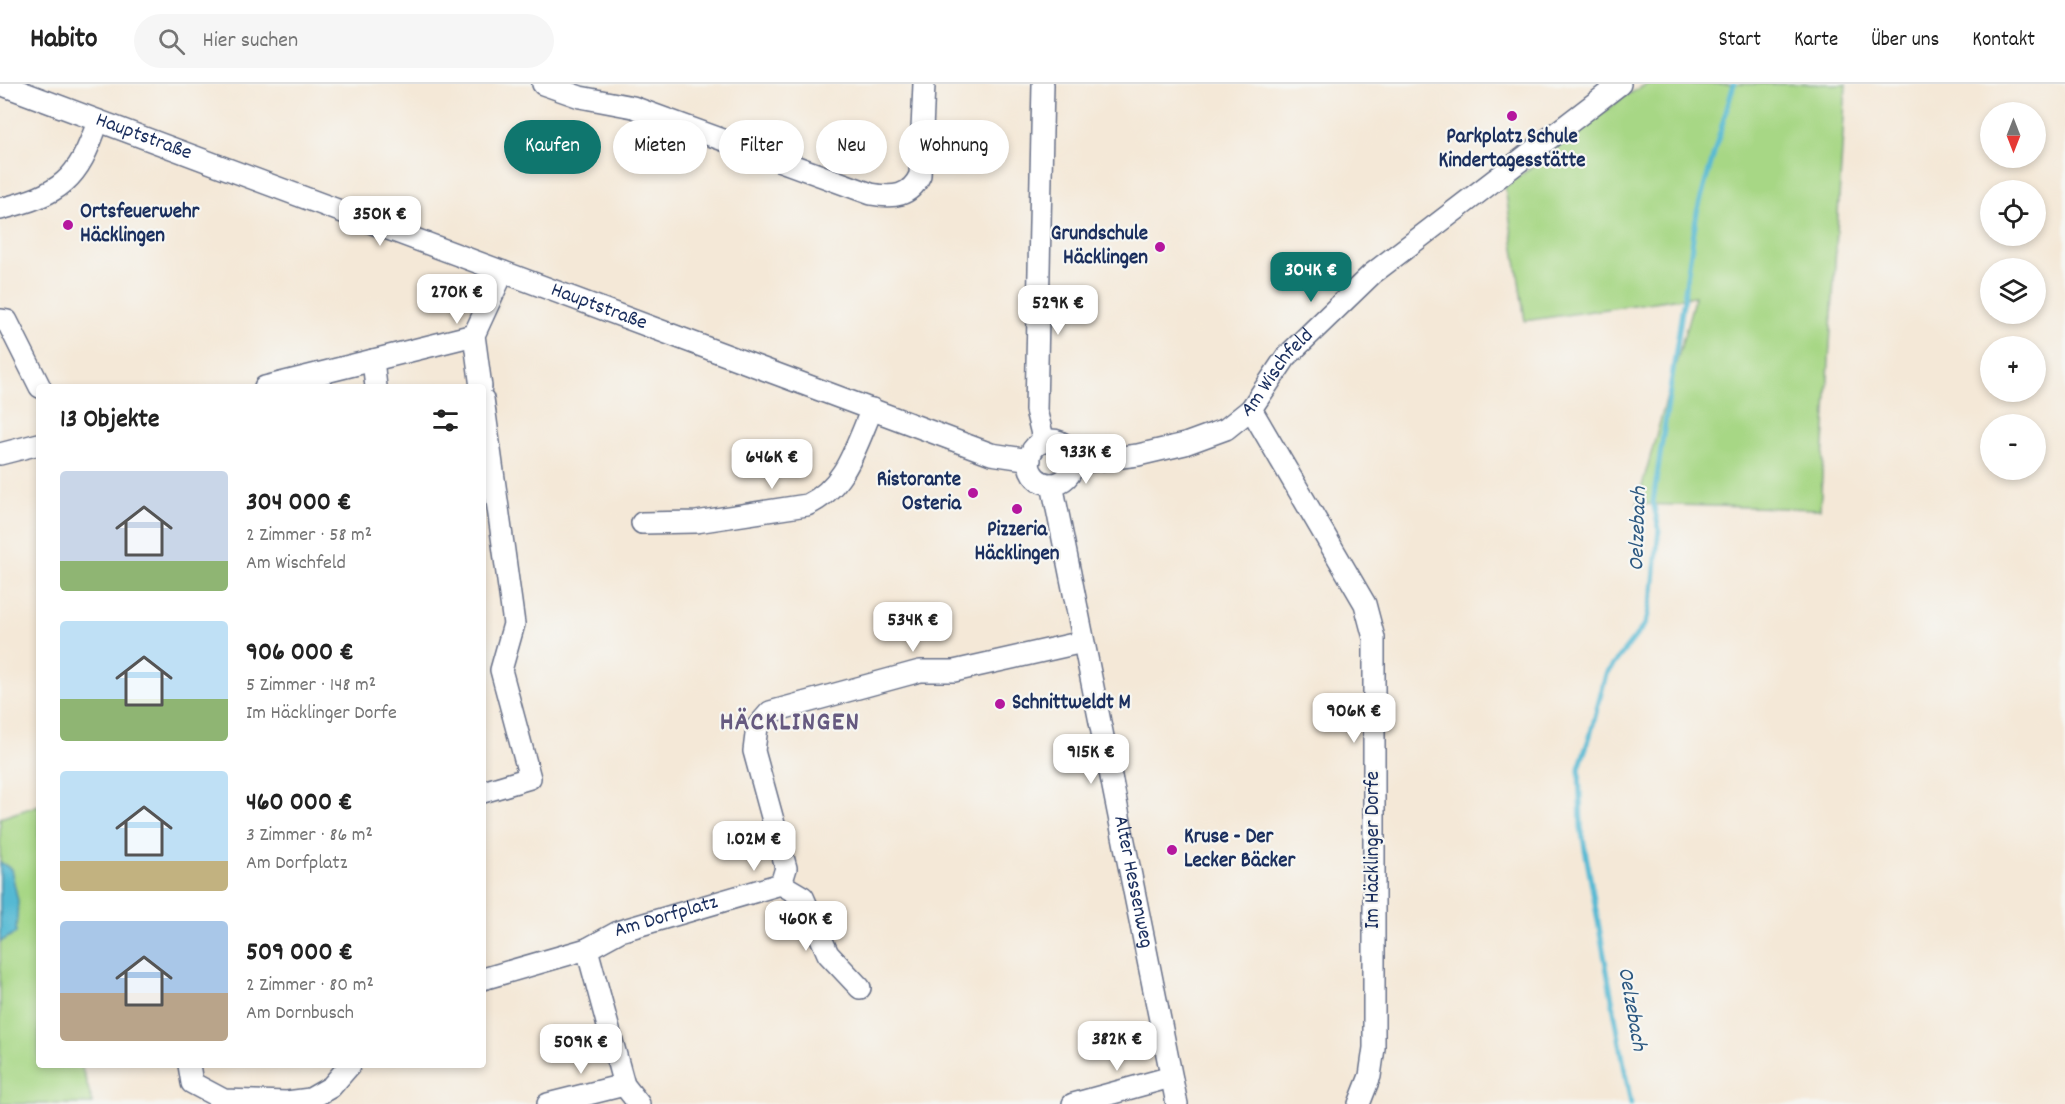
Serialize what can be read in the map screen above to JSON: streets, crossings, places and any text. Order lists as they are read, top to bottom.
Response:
{
  "streets": {
    "street": [
      "Hauptstraße",
      "Am Wischfeld",
      "Im Häcklinger Dorfe",
      "Alter Hessenweg",
      "Am Dorfplatz"
    ]
  },
  "crossings": [
    ["Hauptstraße", "Am Wischfeld"],
    ["Hauptstraße", "Alter Hessenweg"],
    ["Am Wischfeld", "Im Häcklinger Dorfe"],
    ["Am Wischfeld", "Alter Hessenweg"]
  ],
  "districts": ["HÄCKLINGEN"],
  "water": ["Oelzebach"],
  "places": [
    "Parkplatz Schule Kindertagesstätte",
    "Ortsfeuerwehr Häcklingen",
    "Grundschule Häcklingen",
    "Ristorante Osteria",
    "Pizzeria Häcklingen",
    "Schnittweldt M",
    "Kruse - Der Lecker Bäcker"
  ],
  "north": "bottom",
  "page": {
    "header": "Habito",
    "search": "Hier suchen",
    "nav": [
      "Start",
      "Karte",
      "Über uns",
      "Kontakt"
    ],
    "map_buttons": ["+", "−"],
    "chip": [
      "Kaufen",
      "Mieten",
      "Filter",
      "Neu",
      "Wohnung"
    ],
    "price": [
      "350K €",
      "304K €",
      "270K €",
      "529K €",
      "933K €",
      "646K €",
      "534K €",
      "906K €",
      "915K €",
      "1.02M €",
      "460K €",
      "382K €",
      "509K €"
    ],
    "heading": "13 Objekte",
    "list": [
      {
        "name": "304 000 €",
        "note": "2 Zimmer · 58 m² · Am Wischfeld"
      },
      {
        "name": "906 000 €",
        "note": "5 Zimmer · 148 m² · Im Häcklinger Dorfe"
      },
      {
        "name": "460 000 €",
        "note": "3 Zimmer · 86 m² · Am Dorfplatz"
      },
      {
        "name": "509 000 €",
        "note": "2 Zimmer · 80 m² · Am Dornbusch"
      }
    ]
  }
}
